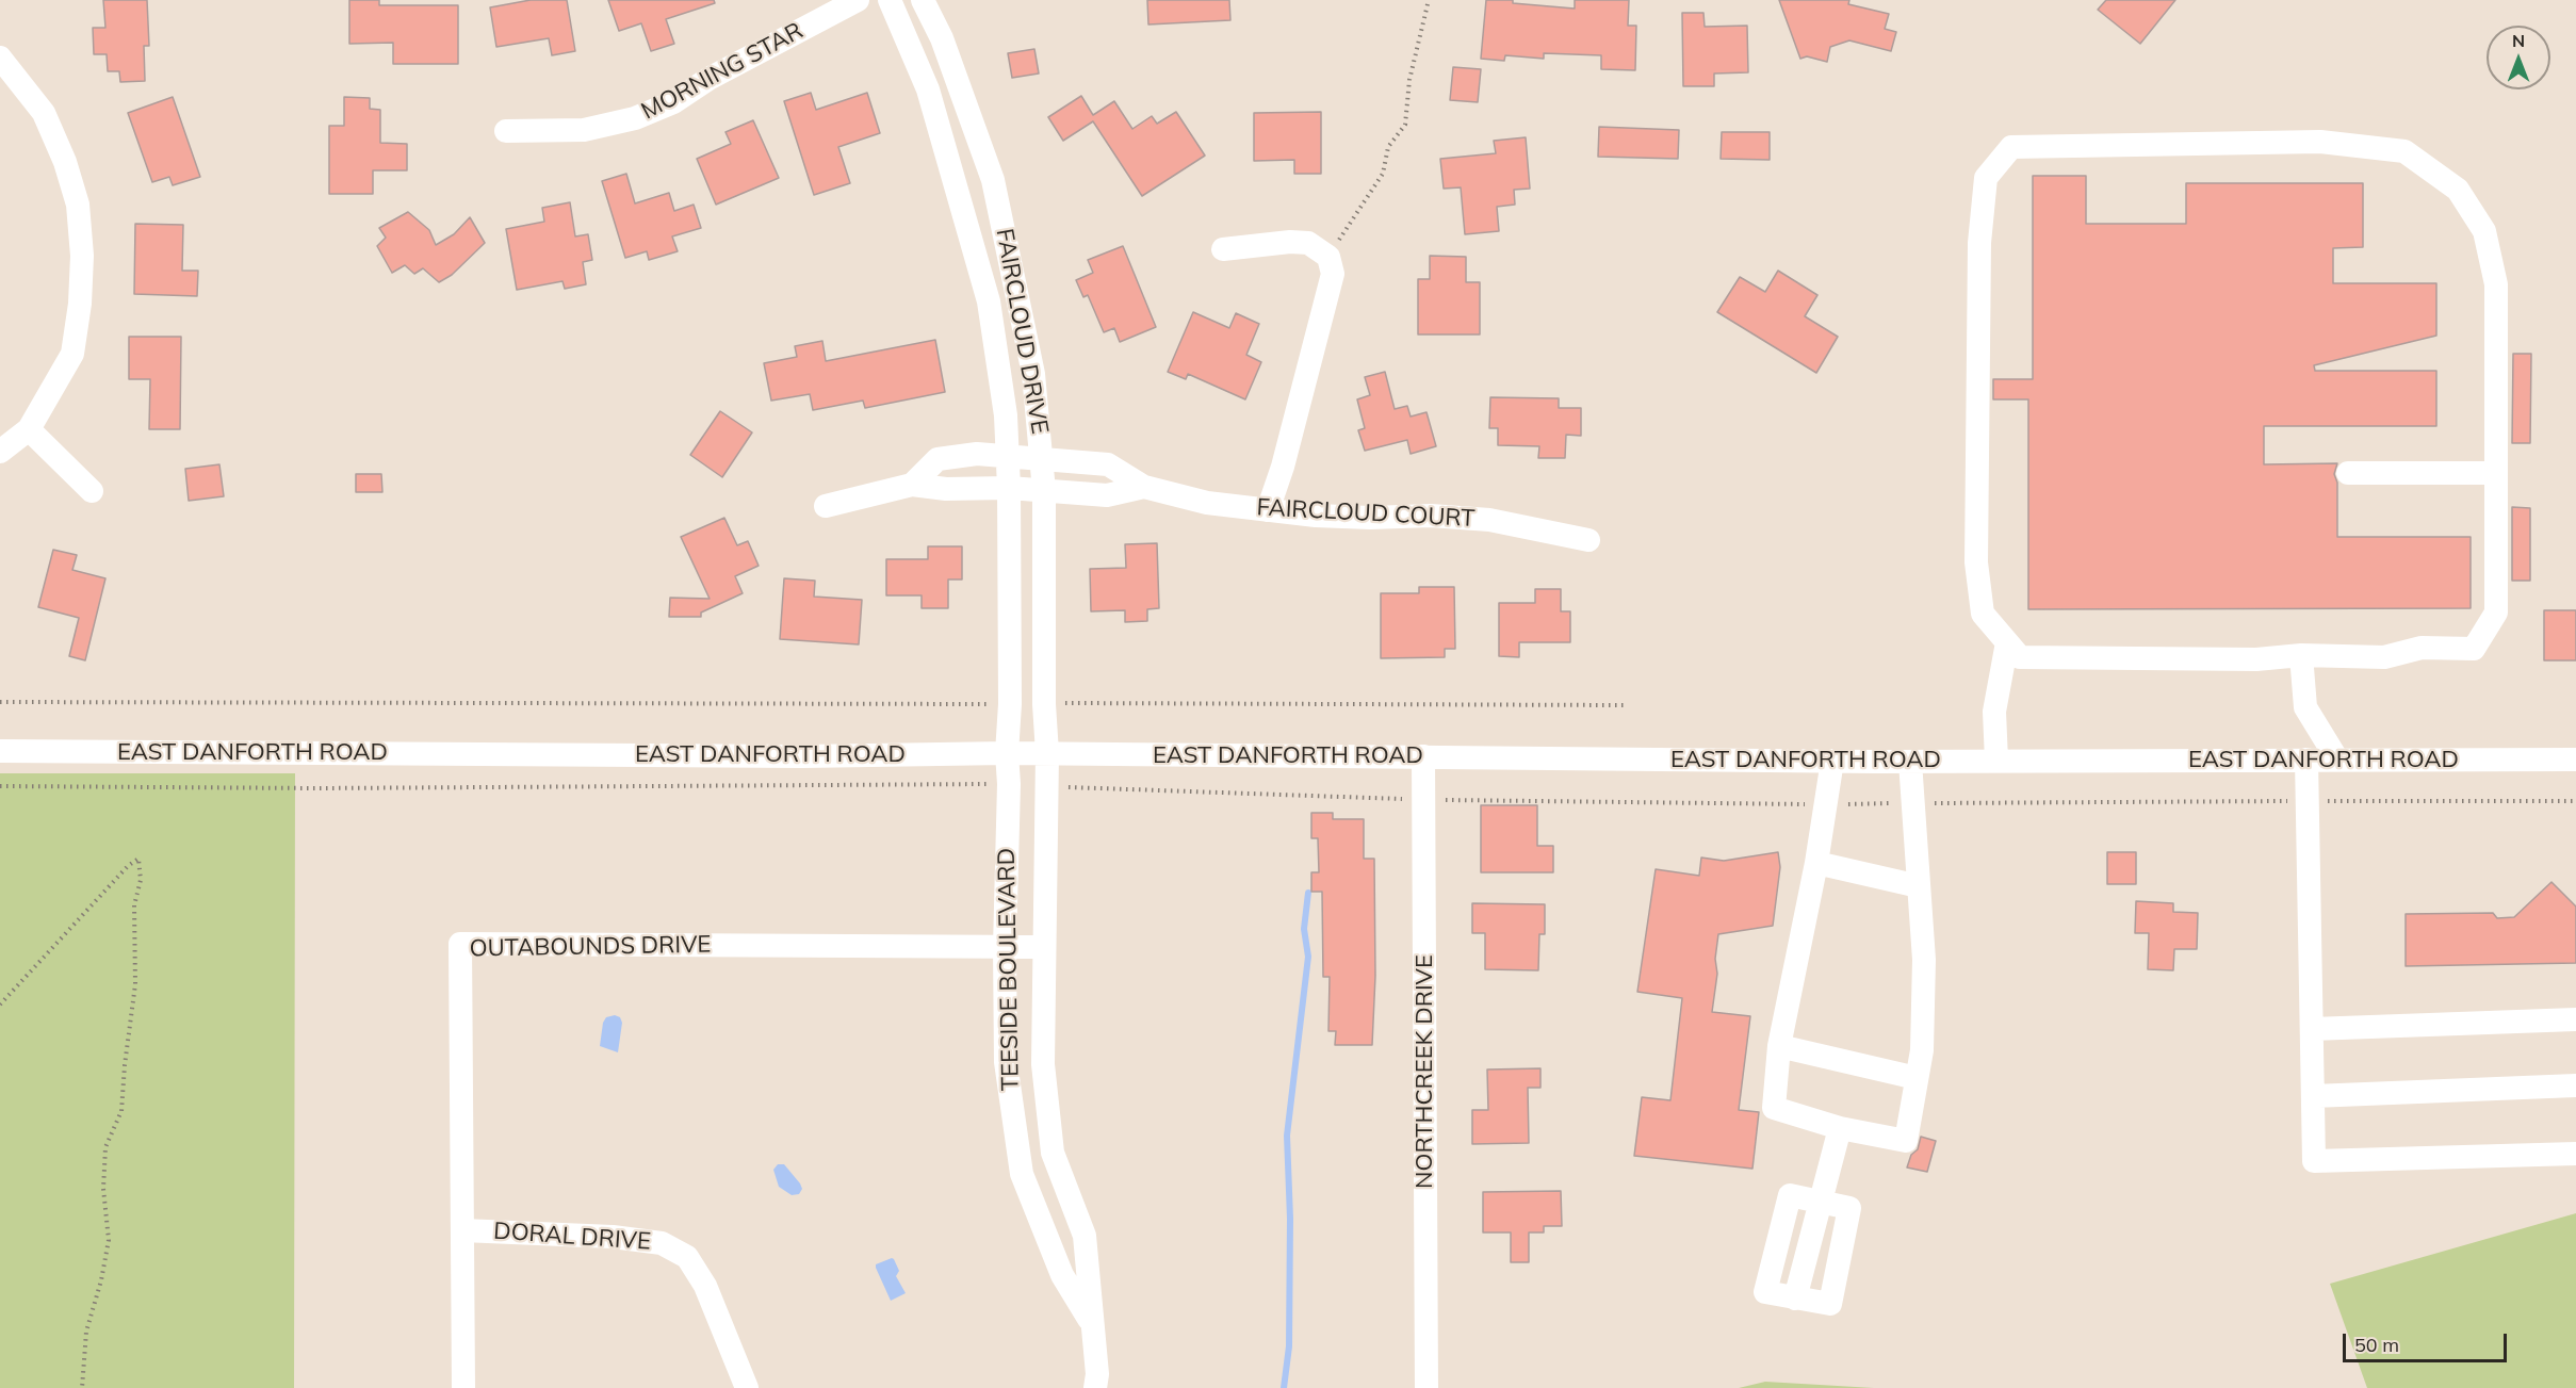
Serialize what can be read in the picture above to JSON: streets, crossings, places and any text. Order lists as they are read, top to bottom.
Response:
{
  "streets": {
    "street": [
      "MORNING STAR",
      "FAIRCLOUD DRIVE",
      "FAIRCLOUD COURT",
      "EAST DANFORTH ROAD",
      "OUTABOUNDS DRIVE",
      "TEESIDE BOULEVARD",
      "NORTHCREEK DRIVE",
      "DORAL DRIVE"
    ]
  },
  "crossings": [
    ["FAIRCLOUD DRIVE", "FAIRCLOUD COURT"],
    ["FAIRCLOUD DRIVE", "EAST DANFORTH ROAD"],
    ["FAIRCLOUD DRIVE", "TEESIDE BOULEVARD"],
    ["EAST DANFORTH ROAD", "TEESIDE BOULEVARD"],
    ["EAST DANFORTH ROAD", "NORTHCREEK DRIVE"],
    ["OUTABOUNDS DRIVE", "TEESIDE BOULEVARD"],
    ["OUTABOUNDS DRIVE", "DORAL DRIVE"]
  ],
  "scale_bar": "50 m",
  "north": "top"
}
